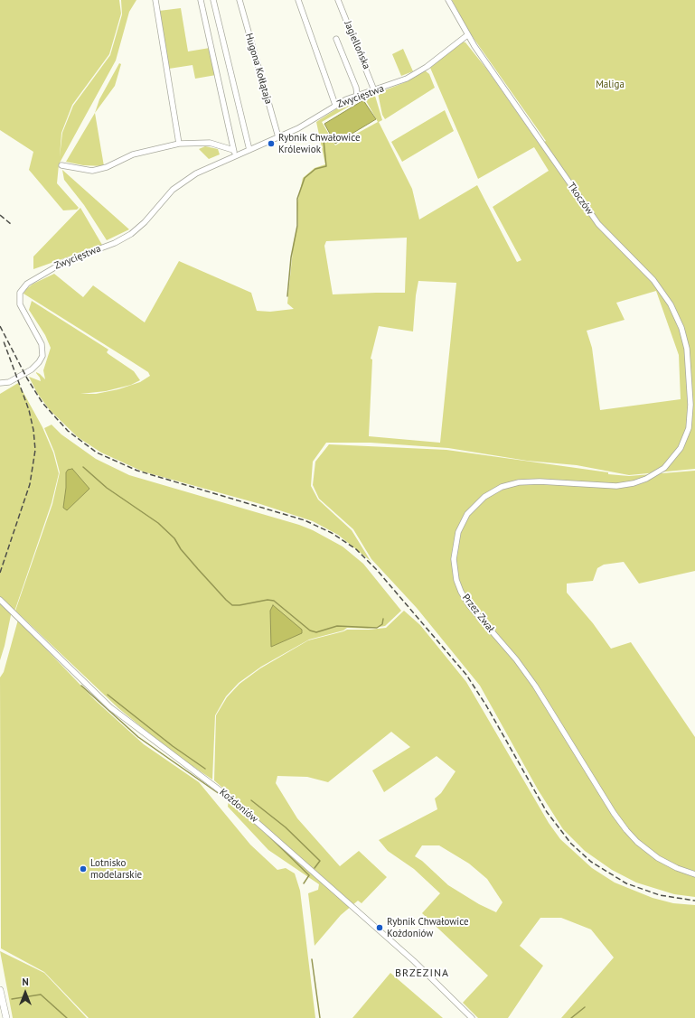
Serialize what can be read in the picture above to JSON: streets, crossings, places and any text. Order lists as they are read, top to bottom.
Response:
{
  "streets": {
    "street": [
      "Jagiellońska",
      "Hugona Kołłątaja",
      "Zwycięstwa",
      "Tkoczów",
      "Przez Zwał",
      "Kożdoniów"
    ]
  },
  "crossings": [
    ["Jagiellońska", "Zwycięstwa"],
    ["Hugona Kołłątaja", "Zwycięstwa"],
    ["Zwycięstwa", "Tkoczów"],
    ["Tkoczów", "Przez Zwał"]
  ],
  "districts": ["BRZEZINA"],
  "parks": ["Maliga"],
  "places": ["Rybnik Chwałowice Królewiok", "Lotnisko modelarskie", "Rybnik Chwałowice Kożdoniów"],
  "north": "top"
}
